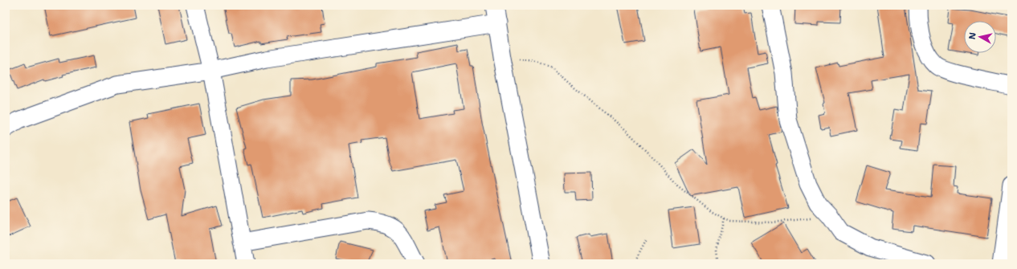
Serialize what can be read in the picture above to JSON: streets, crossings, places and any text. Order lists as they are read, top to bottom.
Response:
{
  "north": "left"
}
